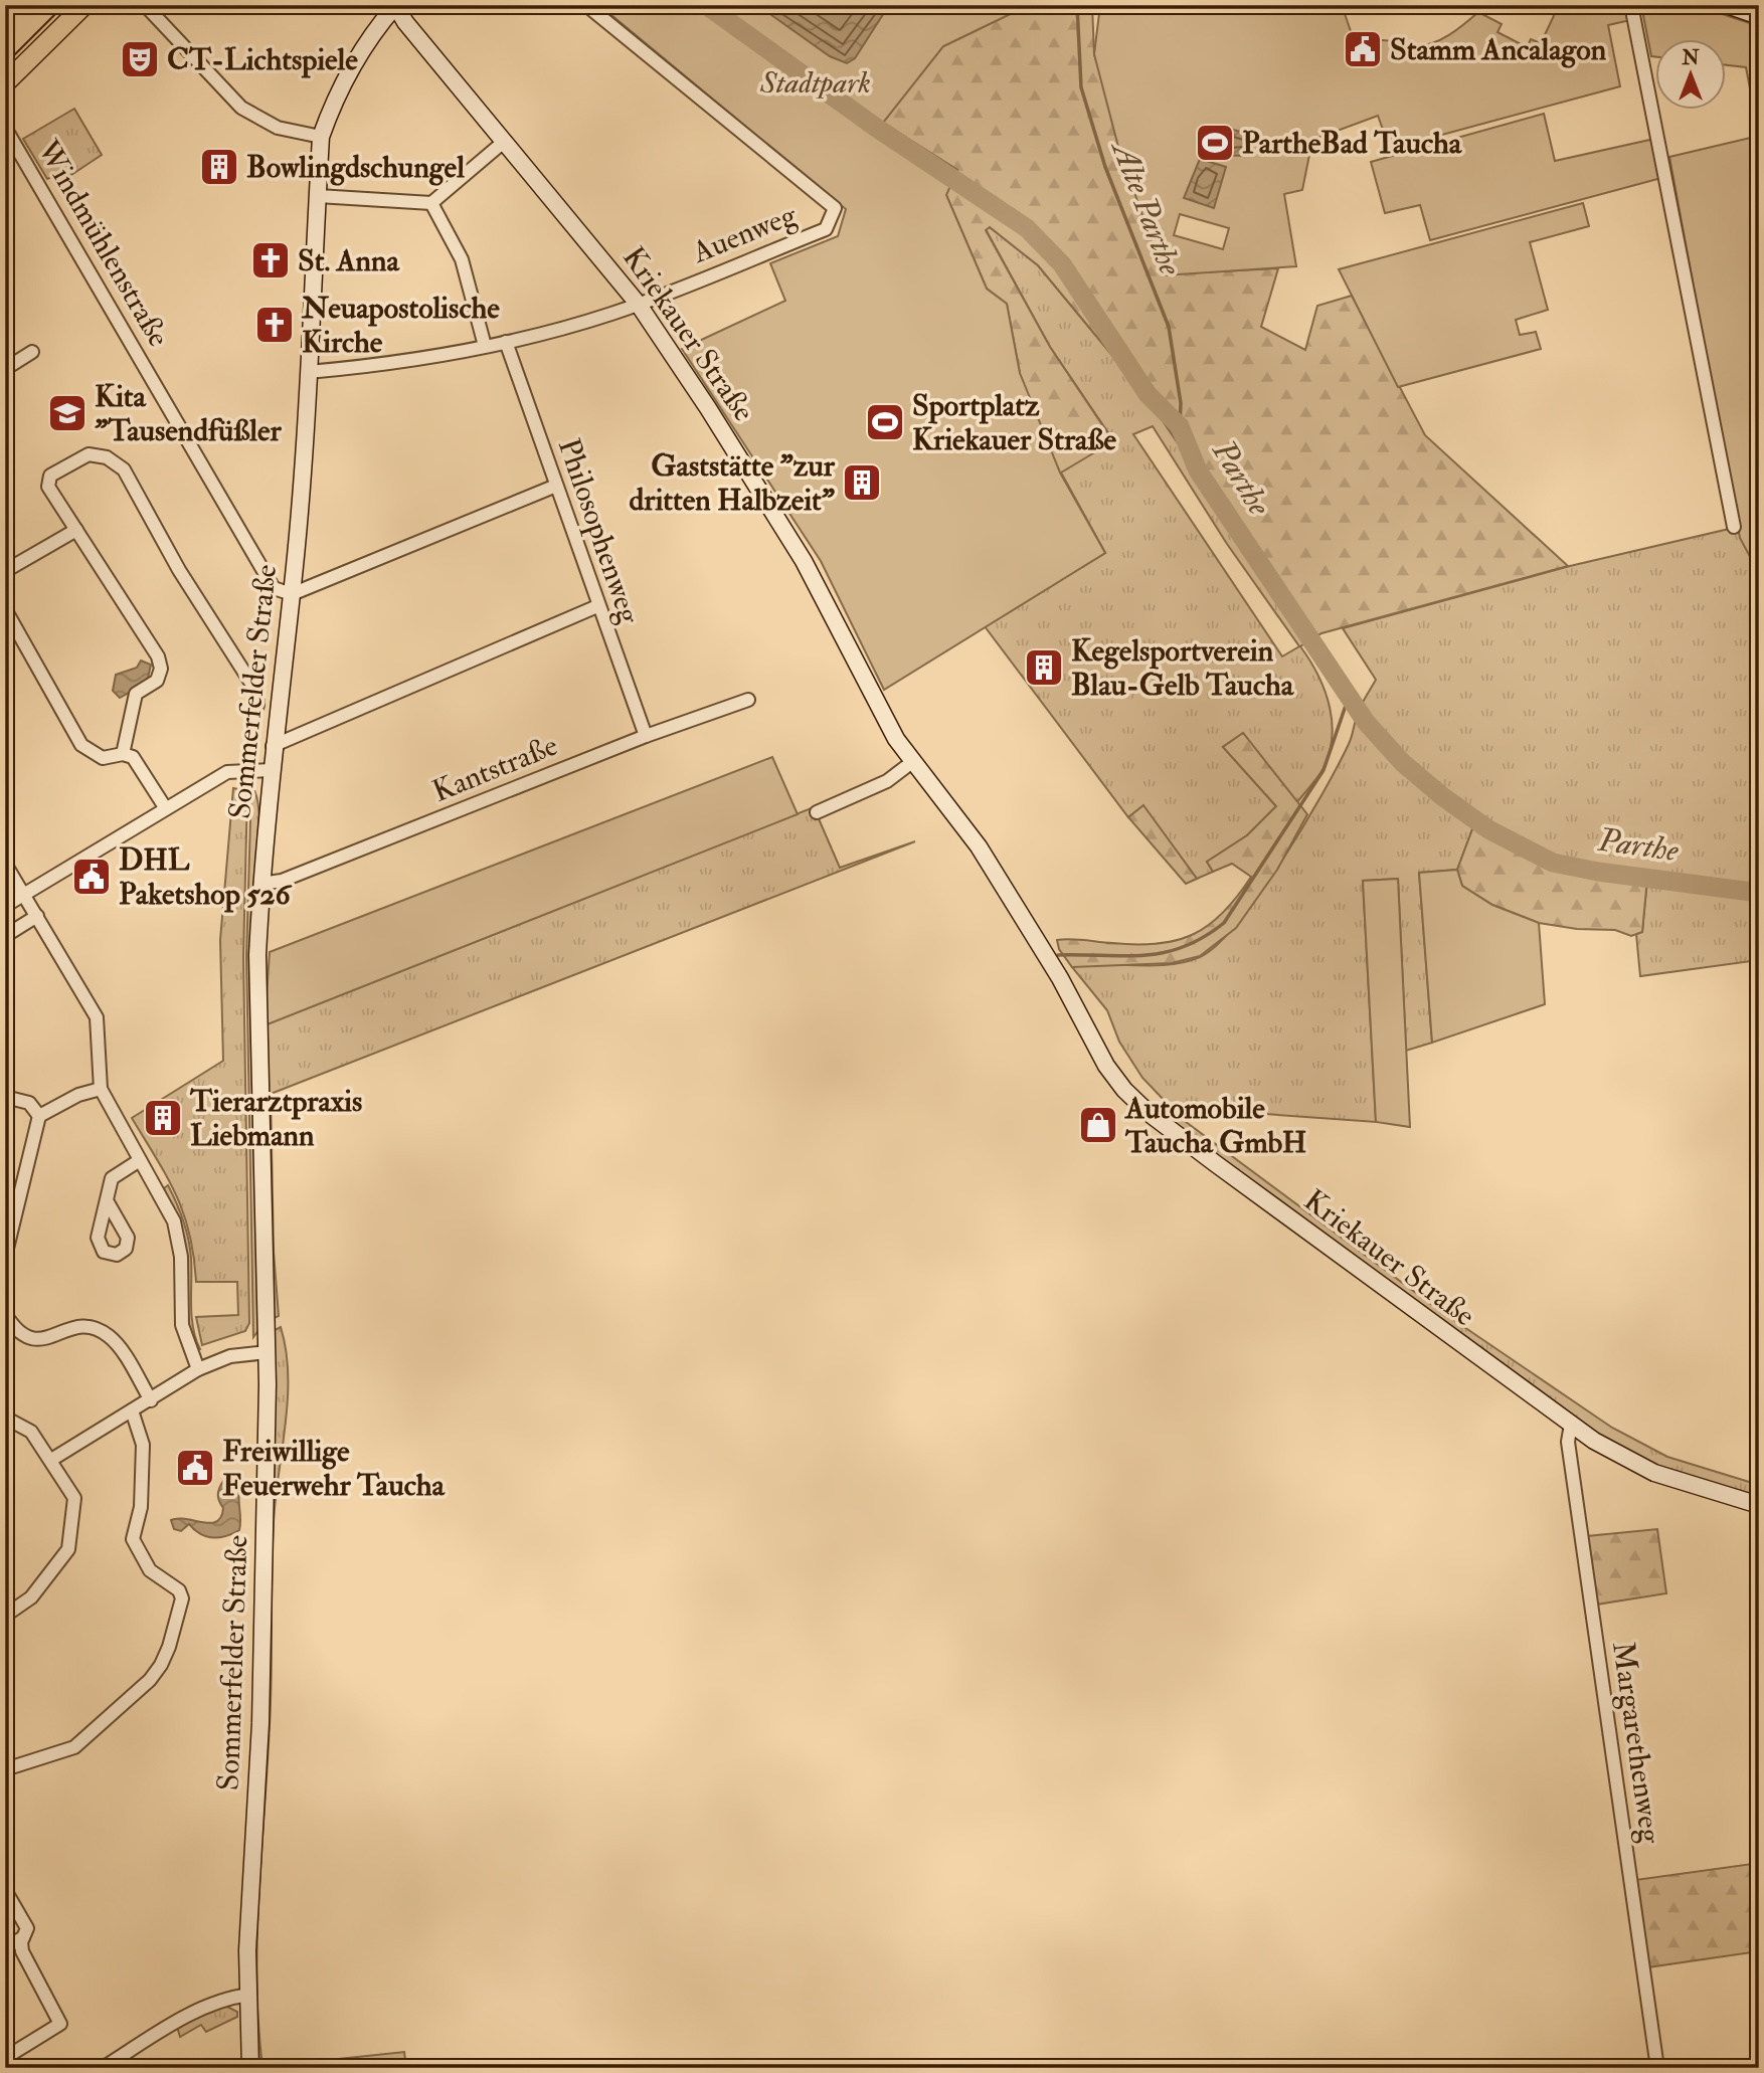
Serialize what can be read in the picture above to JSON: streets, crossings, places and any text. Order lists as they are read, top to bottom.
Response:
{
  "streets": {
    "street": [
      "Auenweg",
      "Windmühlenstraße",
      "Kriekauer Straße",
      "Philosophenweg",
      "Sommerfelder Straße",
      "Kantstraße",
      "Margarethenweg"
    ]
  },
  "crossings": [
    ["Auenweg", "Kriekauer Straße"],
    ["Windmühlenstraße", "Sommerfelder Straße"],
    ["Kriekauer Straße", "Sommerfelder Straße"],
    ["Kriekauer Straße", "Margarethenweg"],
    ["Philosophenweg", "Kantstraße"],
    ["Sommerfelder Straße", "Kantstraße"]
  ],
  "water": ["Alte Parthe", "Parthe"],
  "parks": ["Stadtpark"],
  "places": {
    "public building": ["Stamm Ancalagon", "DHL Paketshop 526", "Freiwillige Feuerwehr Taucha"],
    "theatre": ["CT-Lichtspiele"],
    "sports": ["PartheBad Taucha", "Sportplatz Kriekauer Straße"],
    "building": [
      "Bowlingdschungel",
      "Gaststätte \"zur dritten Halbzeit\"",
      "Kegelsportverein Blau-Gelb Taucha",
      "Tierarztpraxis Liebmann"
    ],
    "church": ["St. Anna", "Neuapostolische Kirche"],
    "school or university": ["Kita \"Tausendfüßler"],
    "shop": ["Automobile Taucha GmbH"]
  },
  "north": "top"
}
